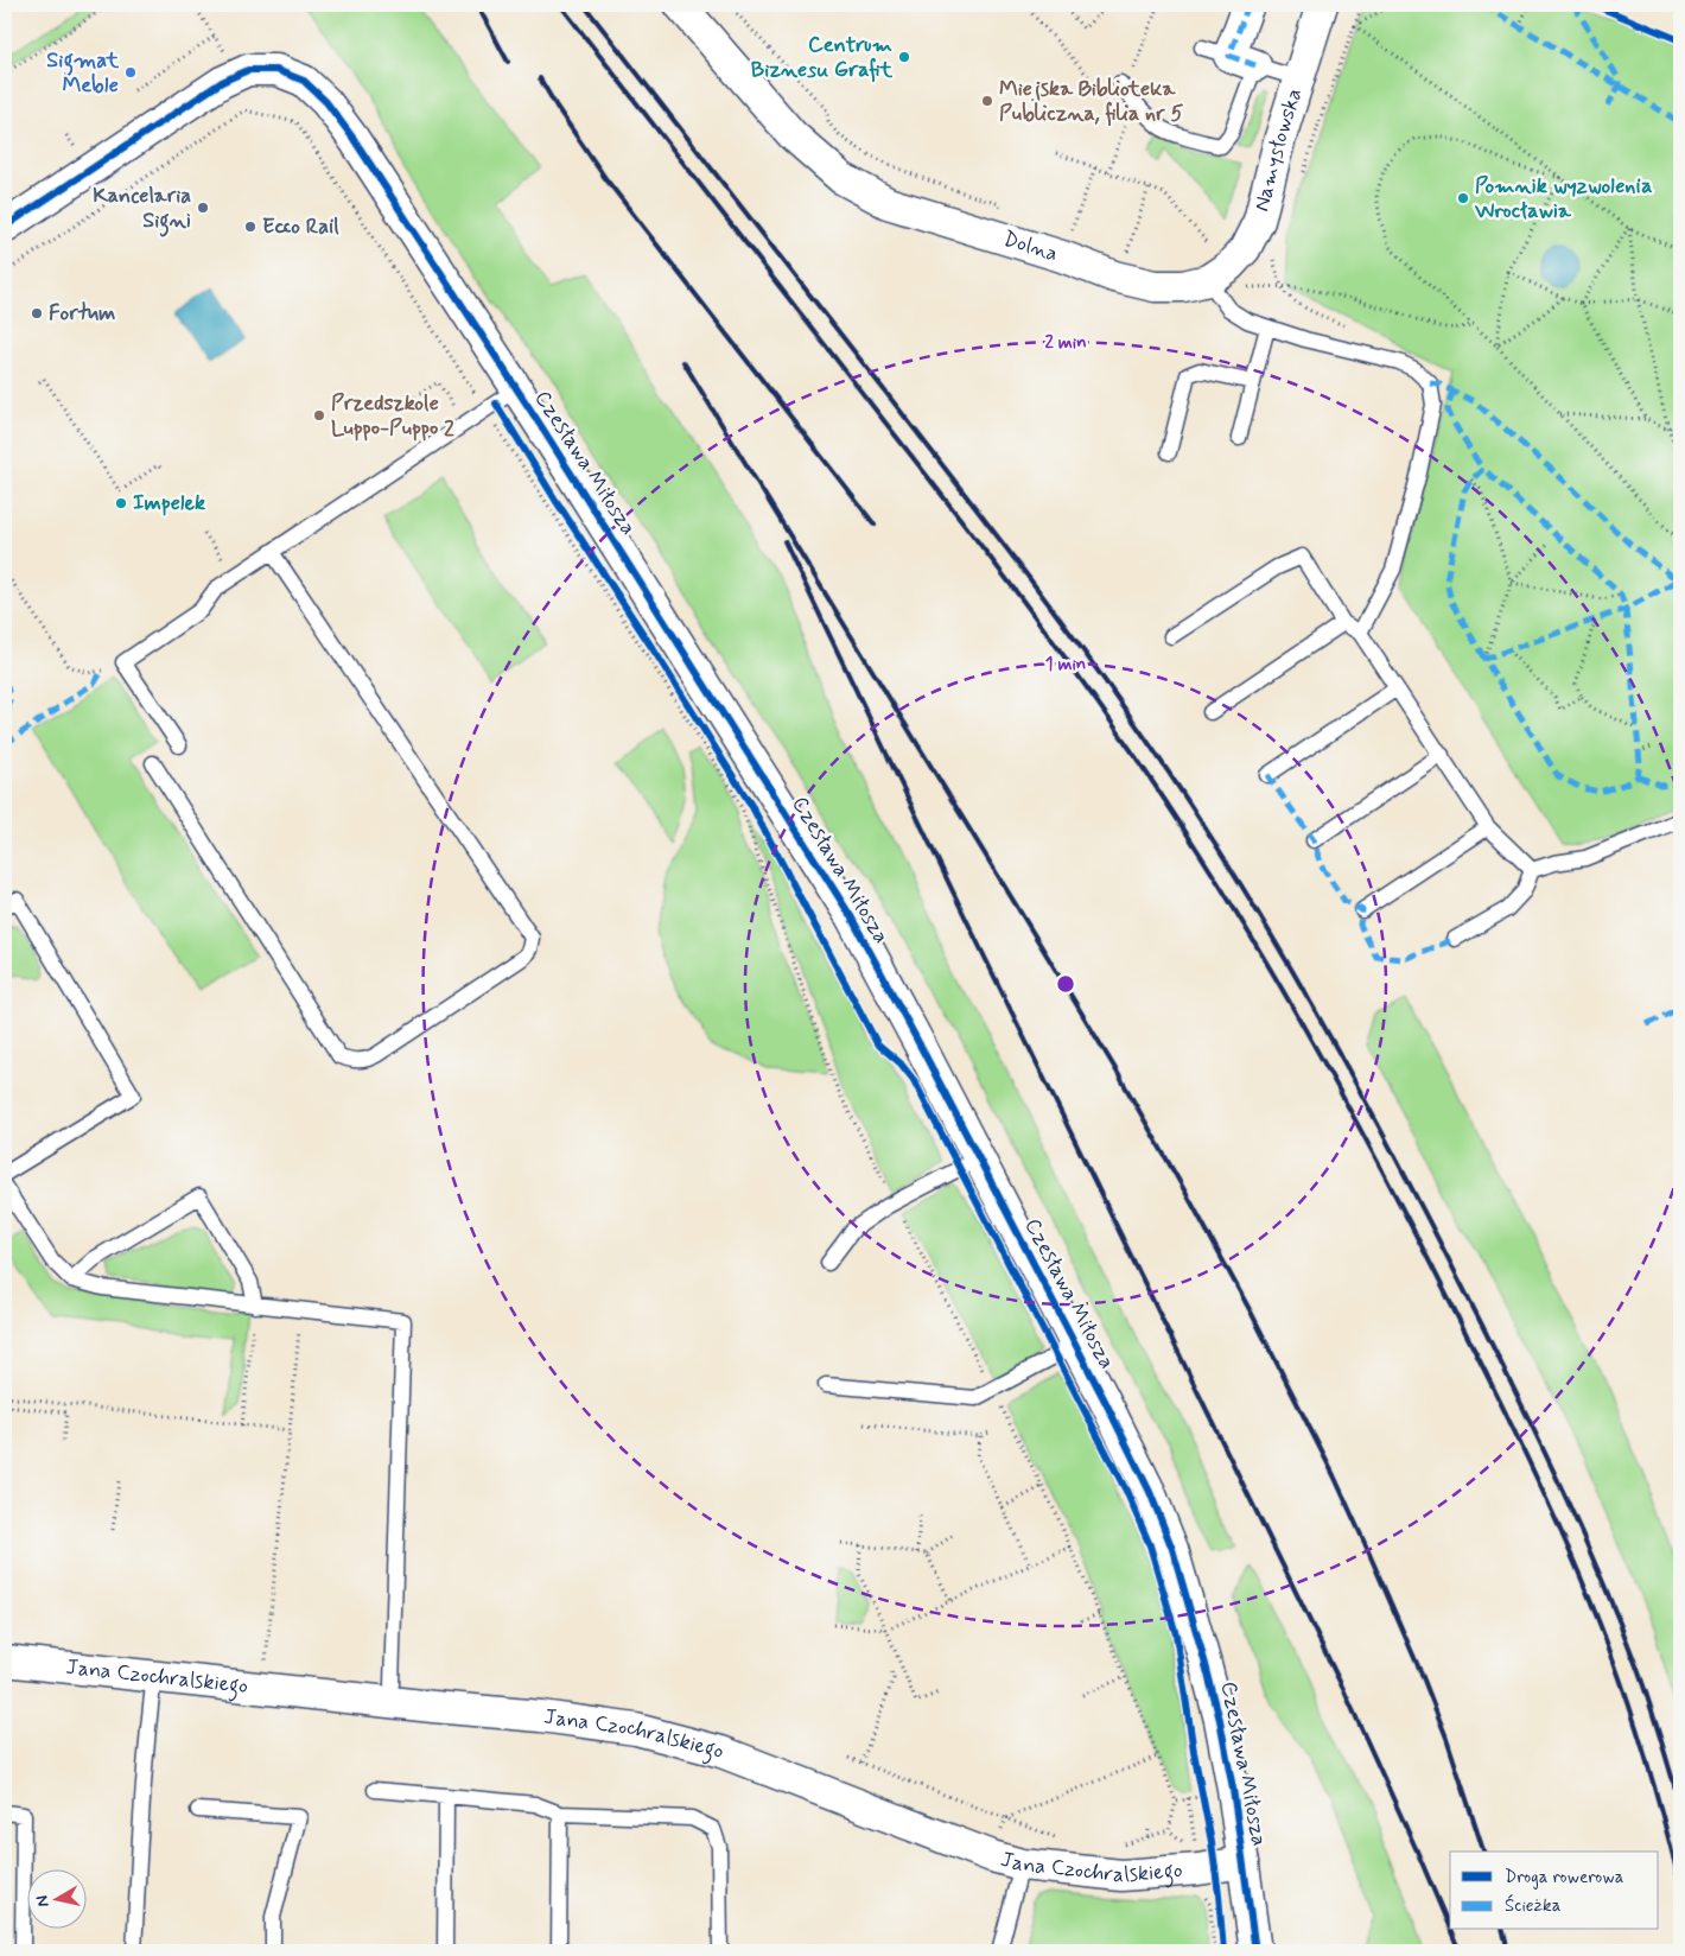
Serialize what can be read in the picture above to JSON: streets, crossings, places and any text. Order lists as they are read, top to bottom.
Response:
{
  "streets": {
    "street": [
      "Namysłowska",
      "Dolna",
      "Czesława Miłosza",
      "Jana Czochralskiego"
    ]
  },
  "crossings": [
    ["Namysłowska", "Dolna"],
    ["Czesława Miłosza", "Jana Czochralskiego"]
  ],
  "places": [
    "Centrum Biznesu Grafit",
    "Sigmat Meble",
    "Miejska Biblioteka Publiczna, filia nr 5",
    "Pomnik wyzwolenia Wrocławia",
    "Kancelaria Signi",
    "Ecco Rail",
    "Fortum",
    "Przedszkole Luppo-Puppo 2",
    "Impelek"
  ],
  "legend": ["Droga rowerowa", "Ścieżka"],
  "north": "left",
  "rings": ["2 min", "1 min"]
}
